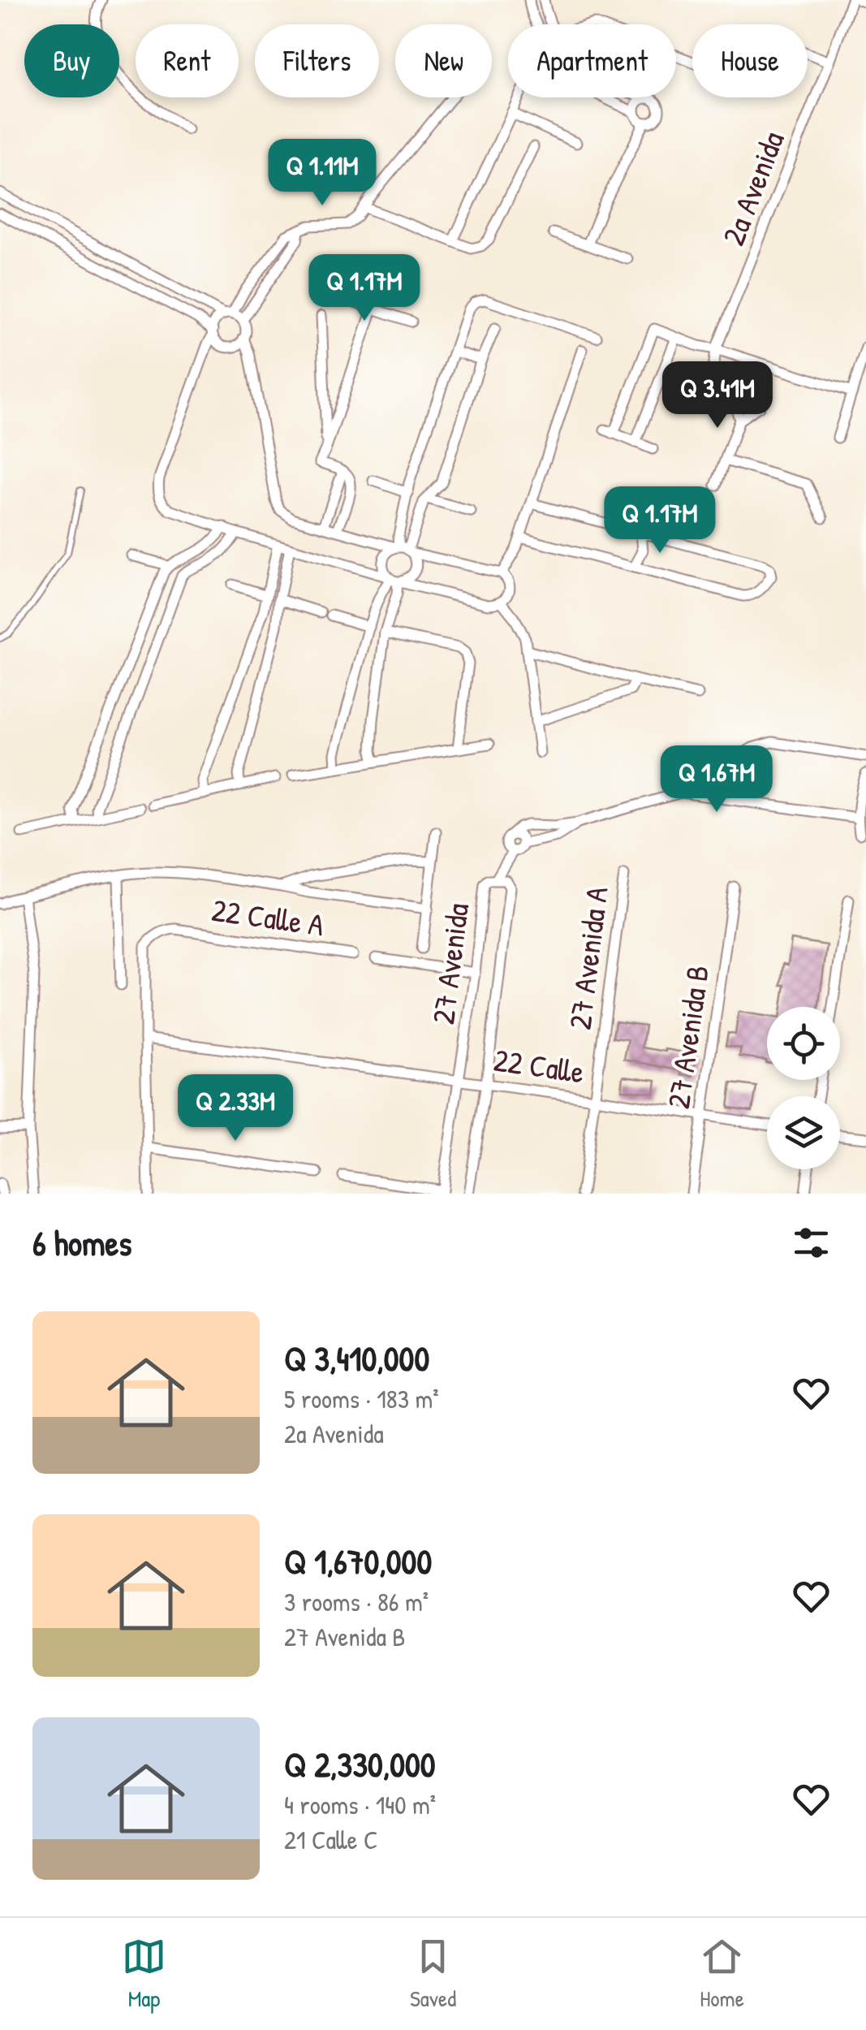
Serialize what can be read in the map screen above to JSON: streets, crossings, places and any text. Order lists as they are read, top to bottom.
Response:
{
  "streets": {
    "street": [
      "2a Avenida",
      "22 Calle A",
      "27 Avenida A",
      "27 Avenida",
      "27 Avenida B",
      "22 Calle"
    ]
  },
  "crossings": [
    ["22 Calle A", "22 Calle"],
    ["27 Avenida A", "22 Calle"],
    ["27 Avenida", "22 Calle"],
    ["27 Avenida B", "22 Calle"]
  ],
  "page": {
    "chip": [
      "Buy",
      "Rent",
      "Filters",
      "New",
      "Apartment",
      "House"
    ],
    "price": [
      "Q 1.11M",
      "Q 1.17M",
      "Q 3.41M",
      "Q 1.17M",
      "Q 1.67M",
      "Q 2.33M"
    ],
    "heading": "6 homes",
    "list": [
      {
        "name": "Q 3,410,000",
        "note": "5 rooms · 183 m² · 2a Avenida"
      },
      {
        "name": "Q 1,670,000",
        "note": "3 rooms · 86 m² · 27 Avenida B"
      },
      {
        "name": "Q 2,330,000",
        "note": "4 rooms · 140 m² · 21 Calle C"
      }
    ],
    "tabs": ["Map", "Saved", "Home"]
  }
}
